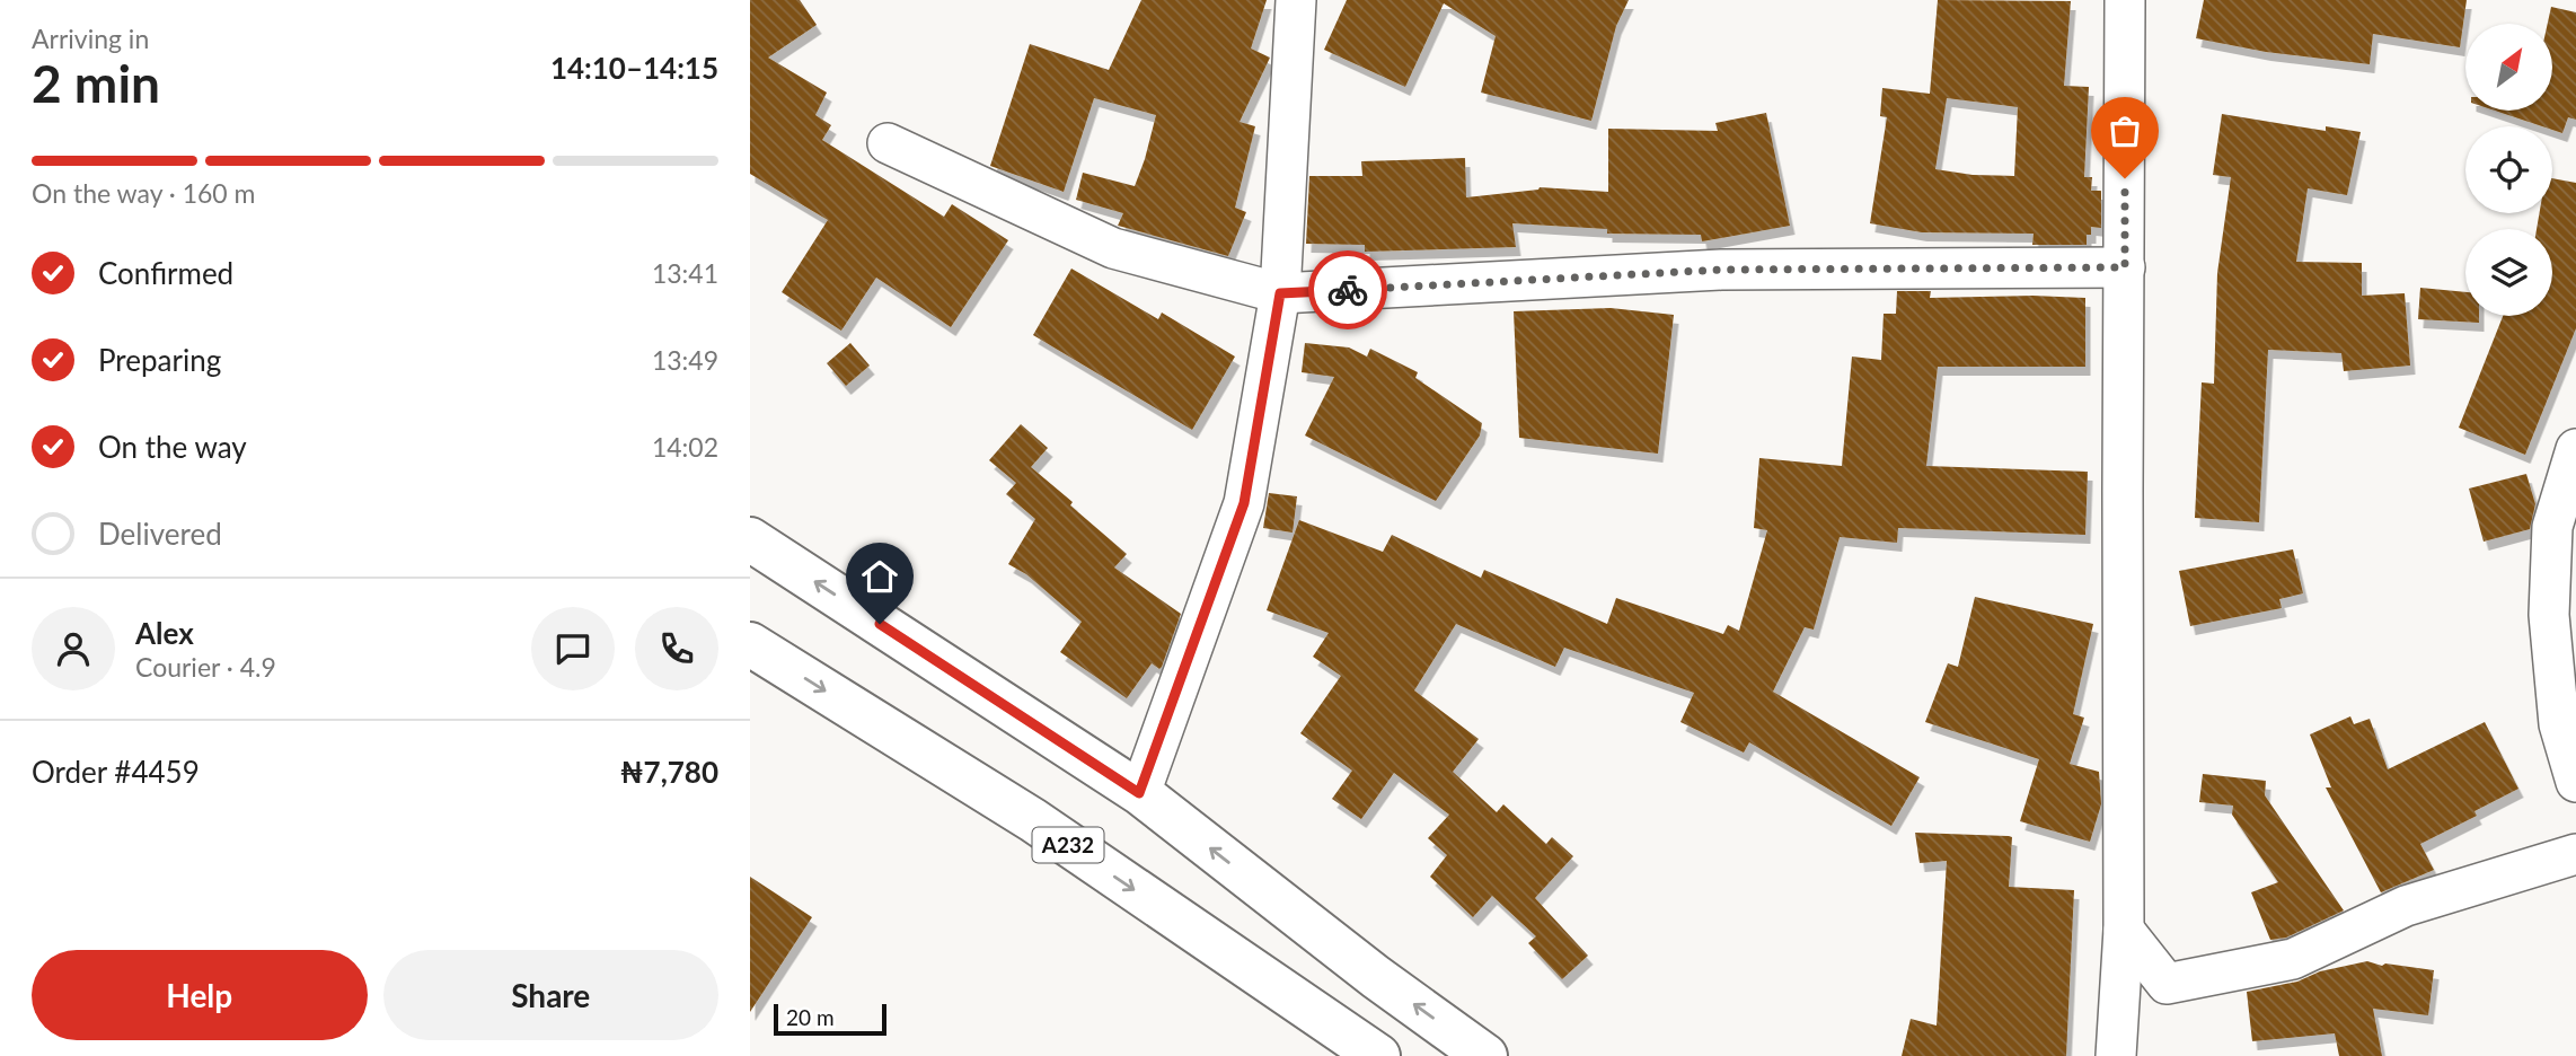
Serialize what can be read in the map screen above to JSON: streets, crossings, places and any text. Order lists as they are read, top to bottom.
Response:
{
  "streets": {
    "highway": ["A232"]
  },
  "scale_bar": "20 m",
  "north": "top right",
  "page": {
    "heading": ["2 min", "Arriving in", "14:10–14:15"],
    "panel": [
      "Alex",
      "Courier · 4.9",
      "Order #4459",
      "₦7,780"
    ],
    "bar": "On the way · 160 m",
    "list": [
      ["Confirmed", "13:41"],
      ["Preparing", "13:49"],
      ["On the way", "14:02"],
      "Delivered"
    ],
    "buttons": ["Help", "Share"],
    "scale": "20 m"
  }
}
